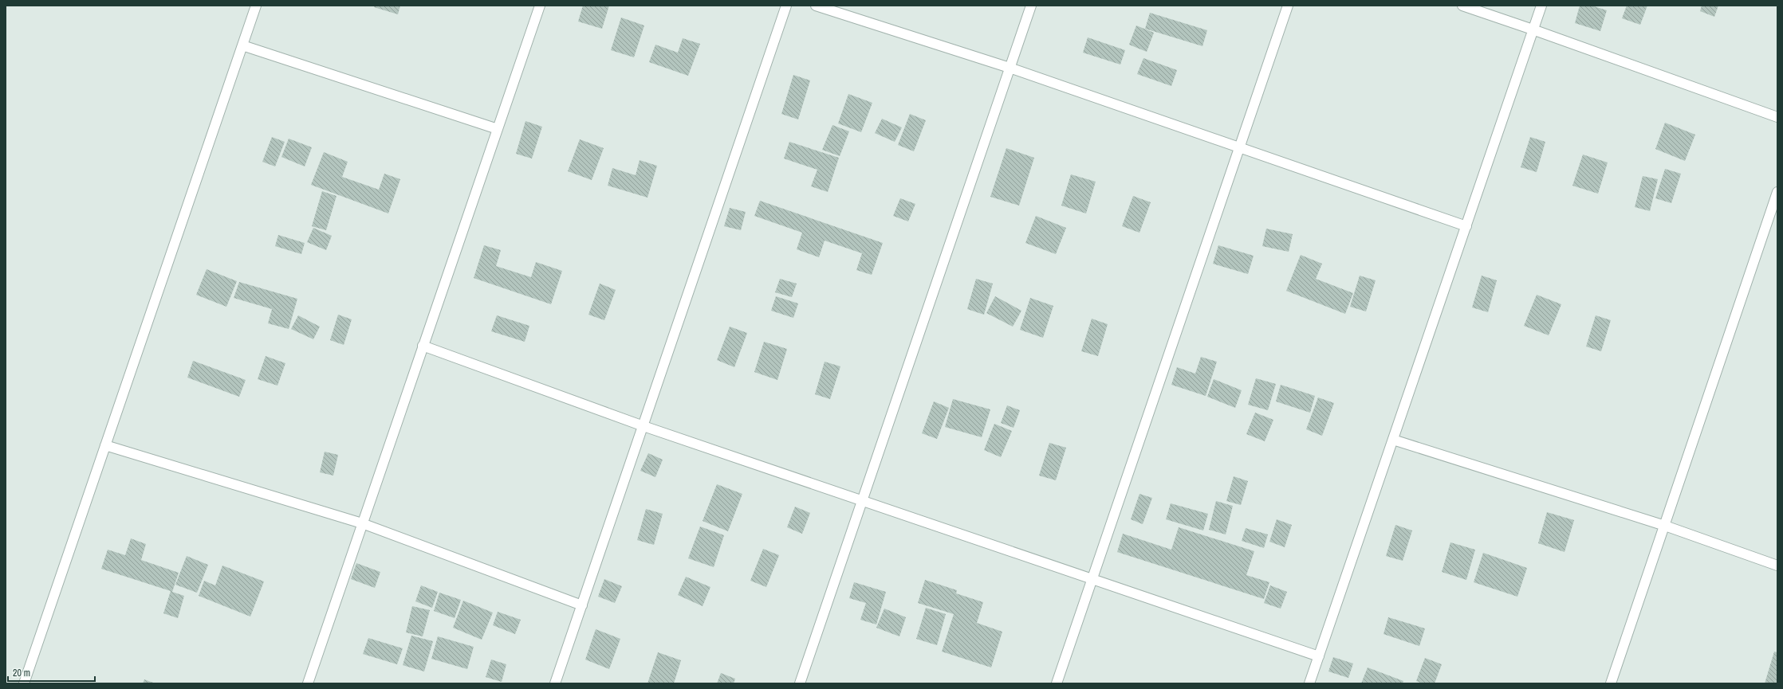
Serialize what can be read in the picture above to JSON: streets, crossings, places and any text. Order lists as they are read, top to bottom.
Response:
{
  "scale_bar": "20 m"
}
